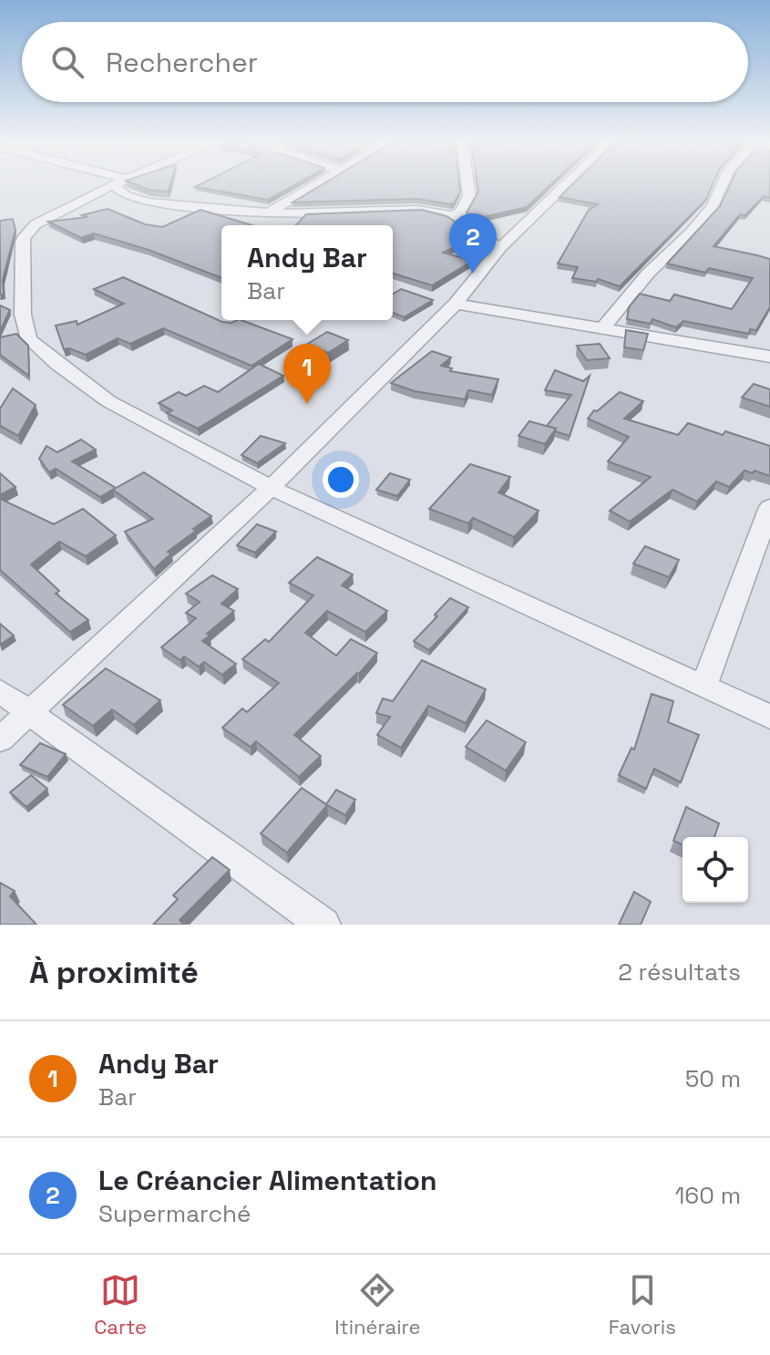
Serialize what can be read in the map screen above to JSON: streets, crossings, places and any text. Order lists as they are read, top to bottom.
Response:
{
  "page": {
    "search": "Rechercher",
    "pins": ["2", "1"],
    "popup": ["Andy Bar", "Bar"],
    "heading": ["À proximité", "2 résultats"],
    "list": [
      {
        "mark": "1",
        "name": "Andy Bar",
        "note": "Bar",
        "value": "50 m"
      },
      {
        "mark": "2",
        "name": "Le Créancier Alimentation",
        "note": "Supermarché",
        "value": "160 m"
      }
    ],
    "nav": ["Carte", "Itinéraire", "Favoris"]
  }
}
